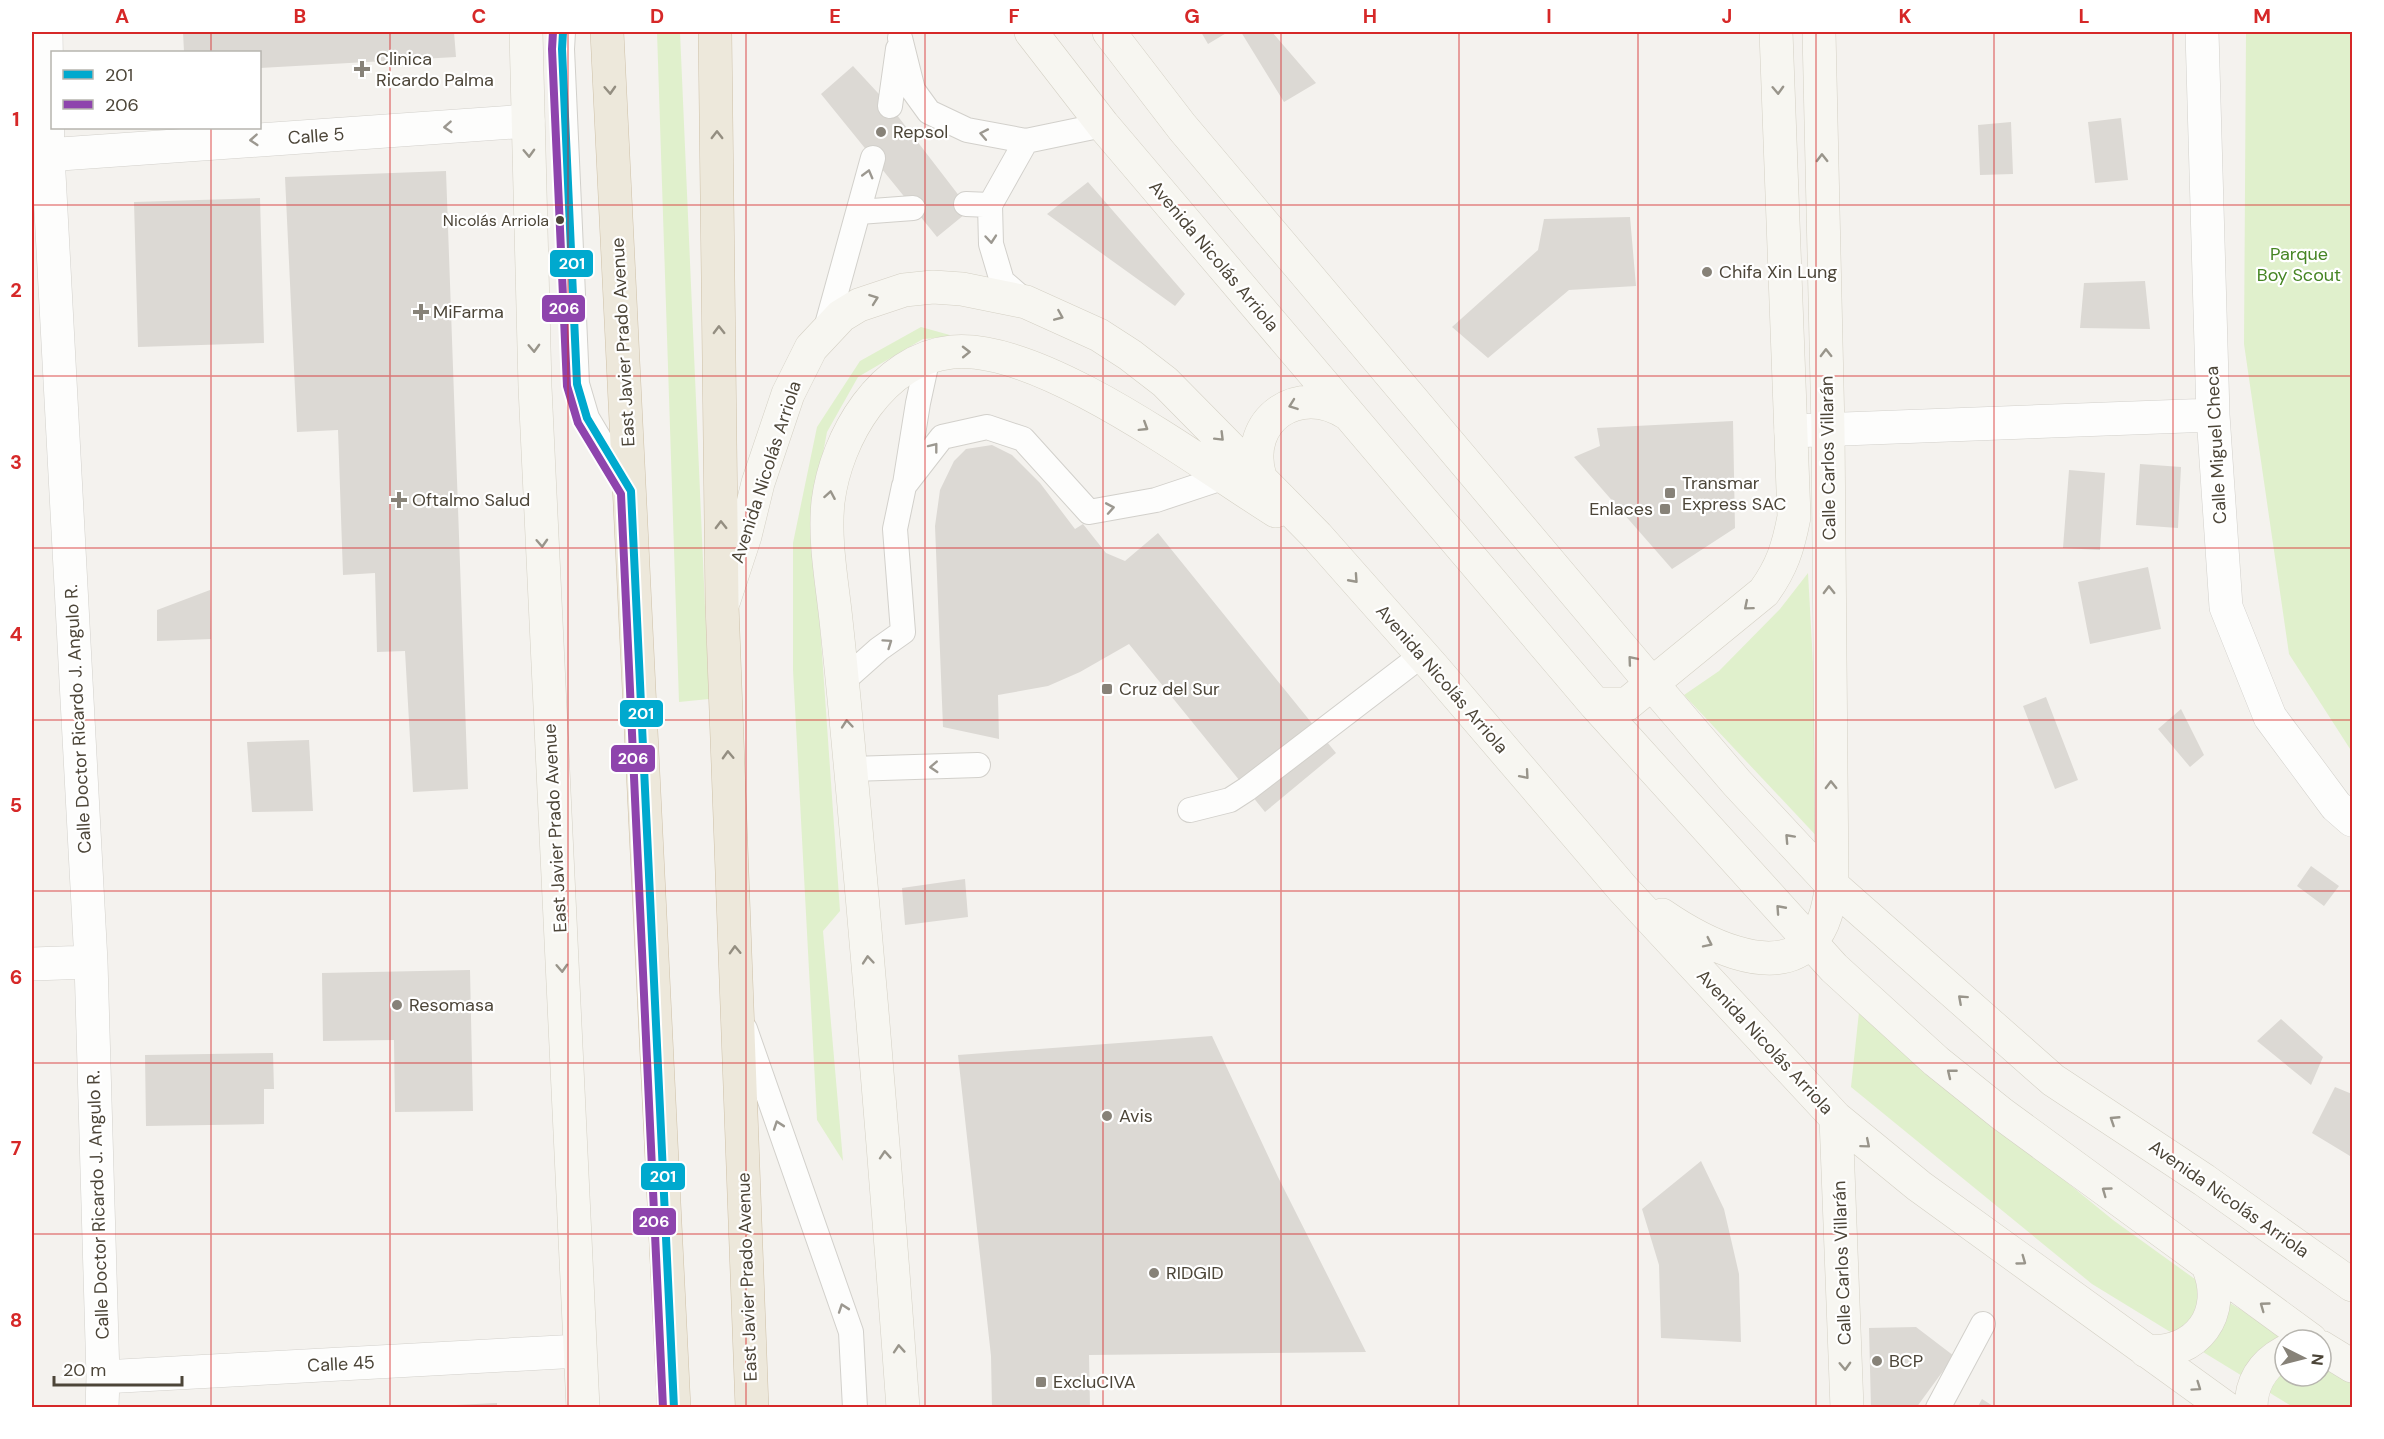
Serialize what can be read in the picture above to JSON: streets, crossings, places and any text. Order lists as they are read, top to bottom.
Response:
{
  "streets": {
    "highway": ["East Javier Prado Avenue"],
    "main road": ["Avenida Nicolás Arriola", "Calle Carlos Villarán"],
    "street": [
      "Calle 5",
      "Calle Miguel Checa",
      "Calle Doctor Ricardo J. Angulo R.",
      "Calle 45"
    ]
  },
  "crossings": [
    ["Calle 5", "East Javier Prado Avenue"],
    ["Calle 5", "Calle Doctor Ricardo J. Angulo R."],
    ["Avenida Nicolás Arriola", "East Javier Prado Avenue"],
    ["Avenida Nicolás Arriola", "Calle Carlos Villarán"],
    ["East Javier Prado Avenue", "Calle 45"],
    ["Calle Doctor Ricardo J. Angulo R.", "Calle 45"]
  ],
  "one_way": ["Calle 5"],
  "parks": ["Parque Boy Scout"],
  "places": {
    "health": ["Clinica Ricardo Palma", "MiFarma", "Oftalmo Salud"],
    "other": [
      "Repsol",
      "Nicolás Arriola",
      "Chifa Xin Lung",
      "Resomasa",
      "Avis",
      "RIDGID",
      "BCP"
    ],
    "transit": [
      "Transmar Express SAC",
      "Enlaces",
      "Cruz del Sur",
      "ExcluCIVA"
    ]
  },
  "lines": ["transit line 201", "transit line 206"],
  "legend": ["201", "206"],
  "scale_bar": "20 m",
  "north": "right",
  "grid": {
    "columns": [
      "A",
      "B",
      "C",
      "D",
      "E",
      "F",
      "G",
      "H",
      "I",
      "J",
      "K",
      "L",
      "M"
    ],
    "rows": [
      "1",
      "2",
      "3",
      "4",
      "5",
      "6",
      "7",
      "8"
    ]
  }
}
